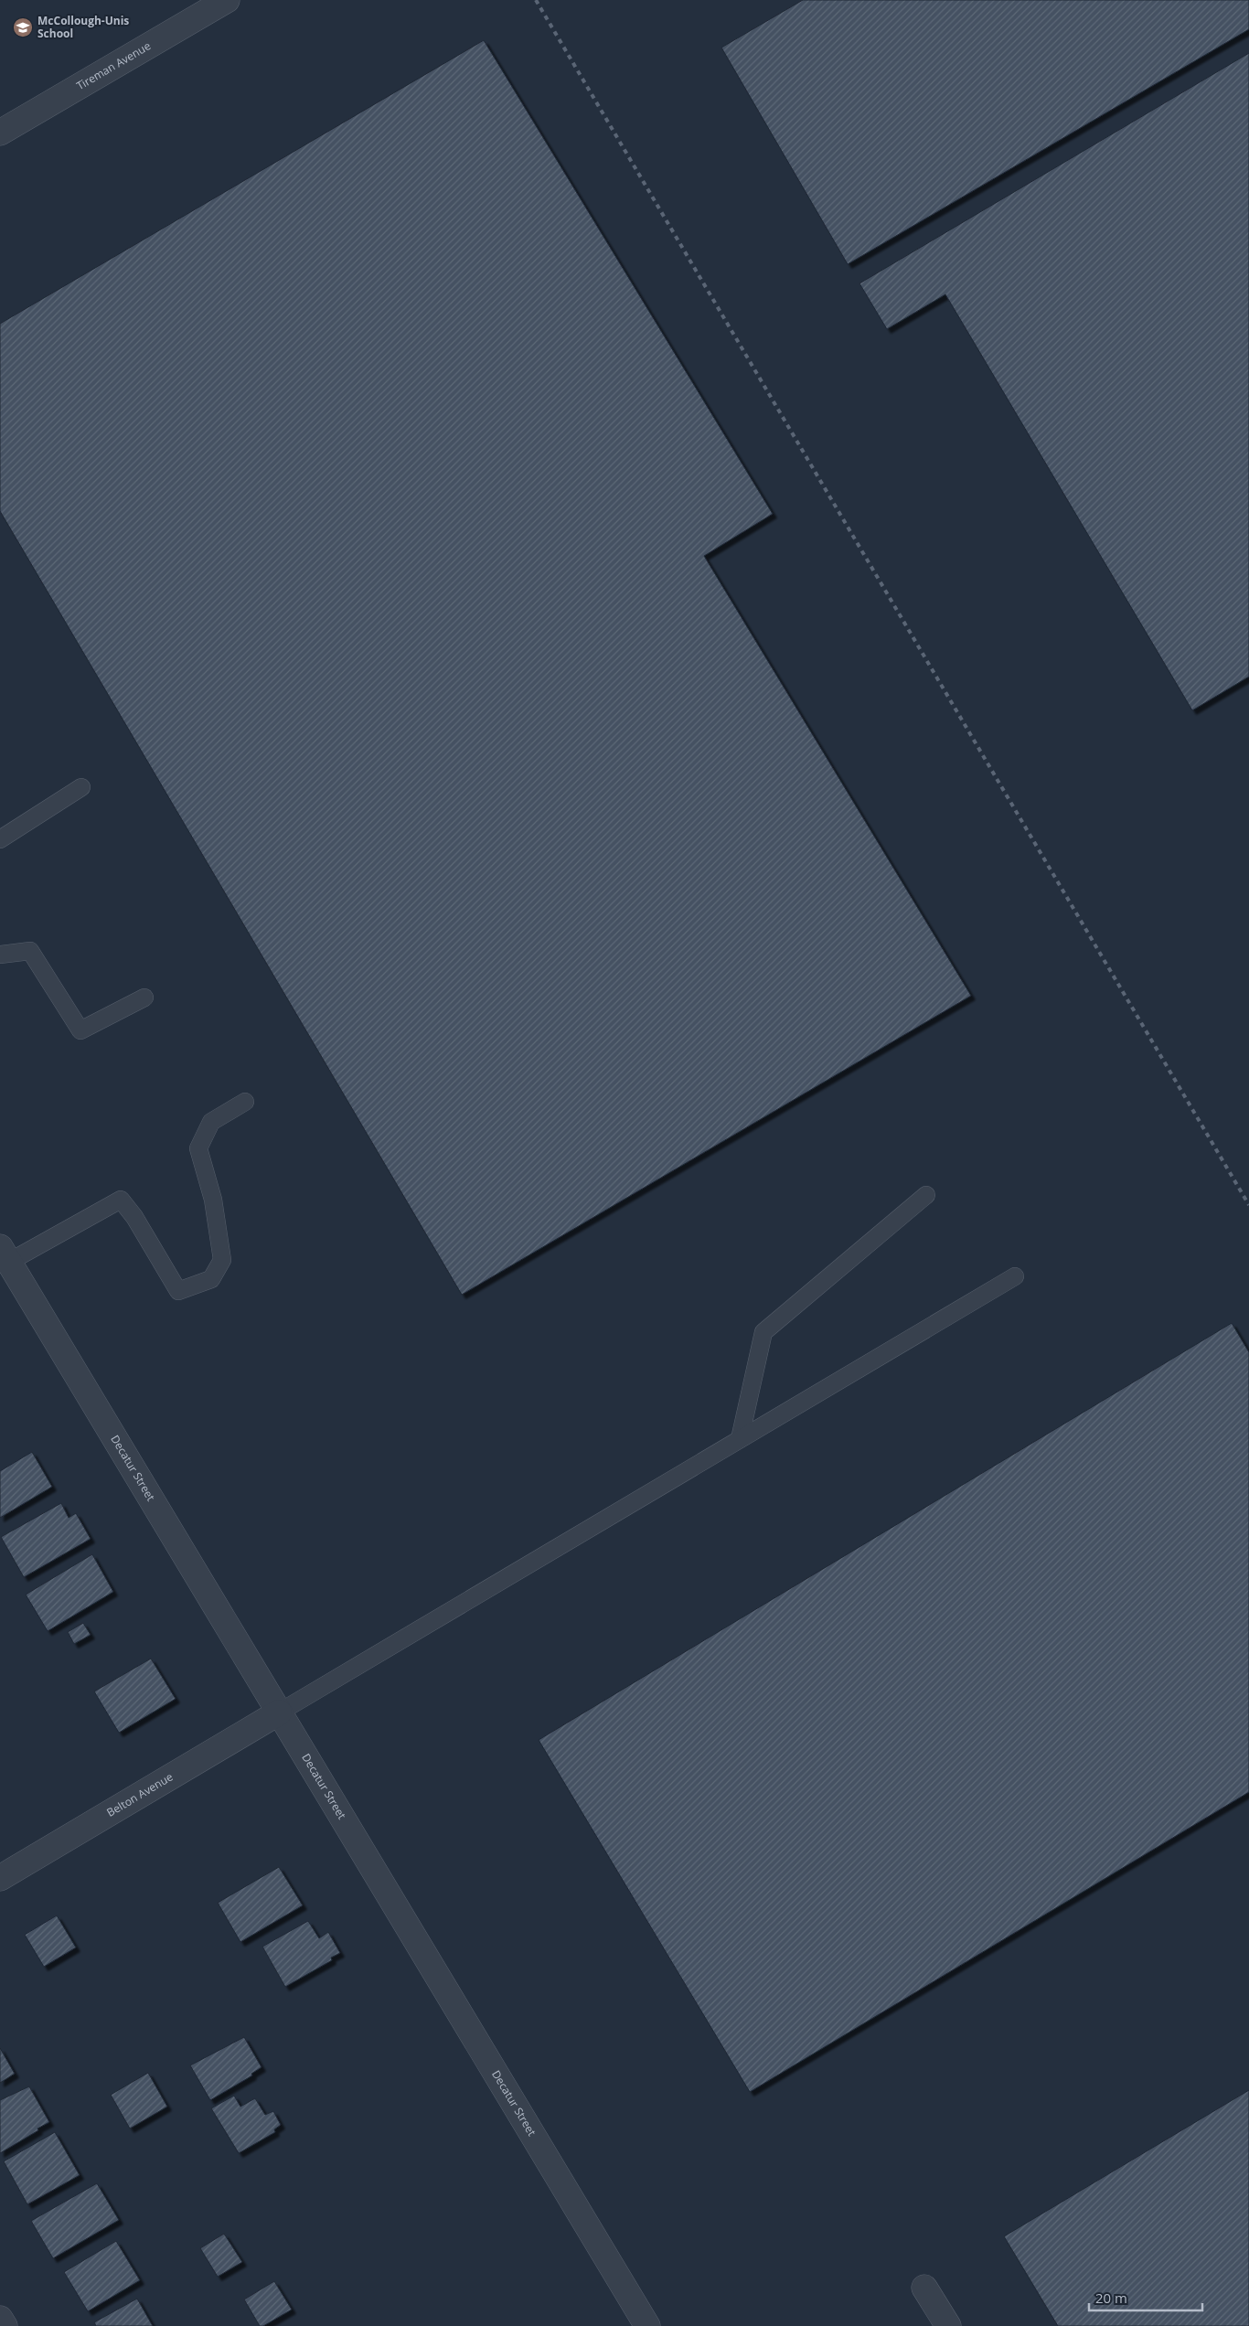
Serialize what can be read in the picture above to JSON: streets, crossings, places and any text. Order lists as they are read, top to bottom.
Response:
{
  "streets": {
    "street": ["Tireman Avenue", "Decatur Street", "Belton Avenue"]
  },
  "crossings": [
    ["Decatur Street", "Belton Avenue"]
  ],
  "places": {
    "school or university": ["McCollough-Unis School"]
  },
  "scale_bar": "20 m"
}
